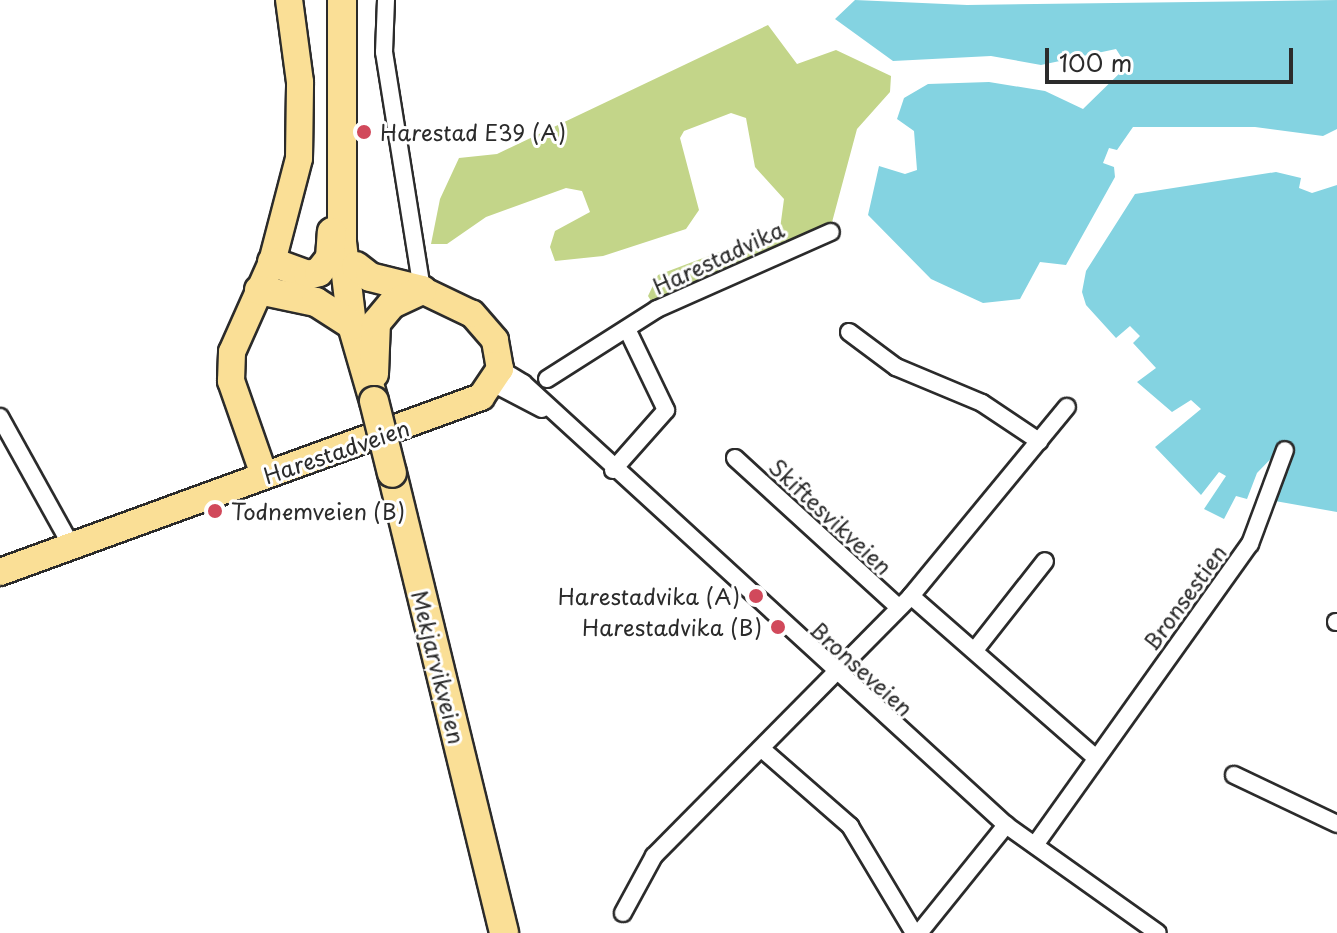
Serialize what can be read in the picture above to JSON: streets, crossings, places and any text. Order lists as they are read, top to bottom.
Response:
{
  "streets": {
    "highway": ["Mekjarvikveien"],
    "main road": ["Harestadveien"],
    "street": [
      "Harestadvika",
      "Skiftesvikveien",
      "Bronsestien",
      "Bronseveien"
    ]
  },
  "crossings": [
    ["Harestadveien", "Bronseveien"],
    ["Skiftesvikveien", "Bronsestien"],
    ["Skiftesvikveien", "Bronseveien"],
    ["Bronsestien", "Bronseveien"]
  ],
  "places": [
    "Harestad E39 (A)",
    "Todnemveien (B)",
    "Harestadvika (A)",
    "Harestadvika (B)"
  ],
  "scale_bar": "100 m"
}
